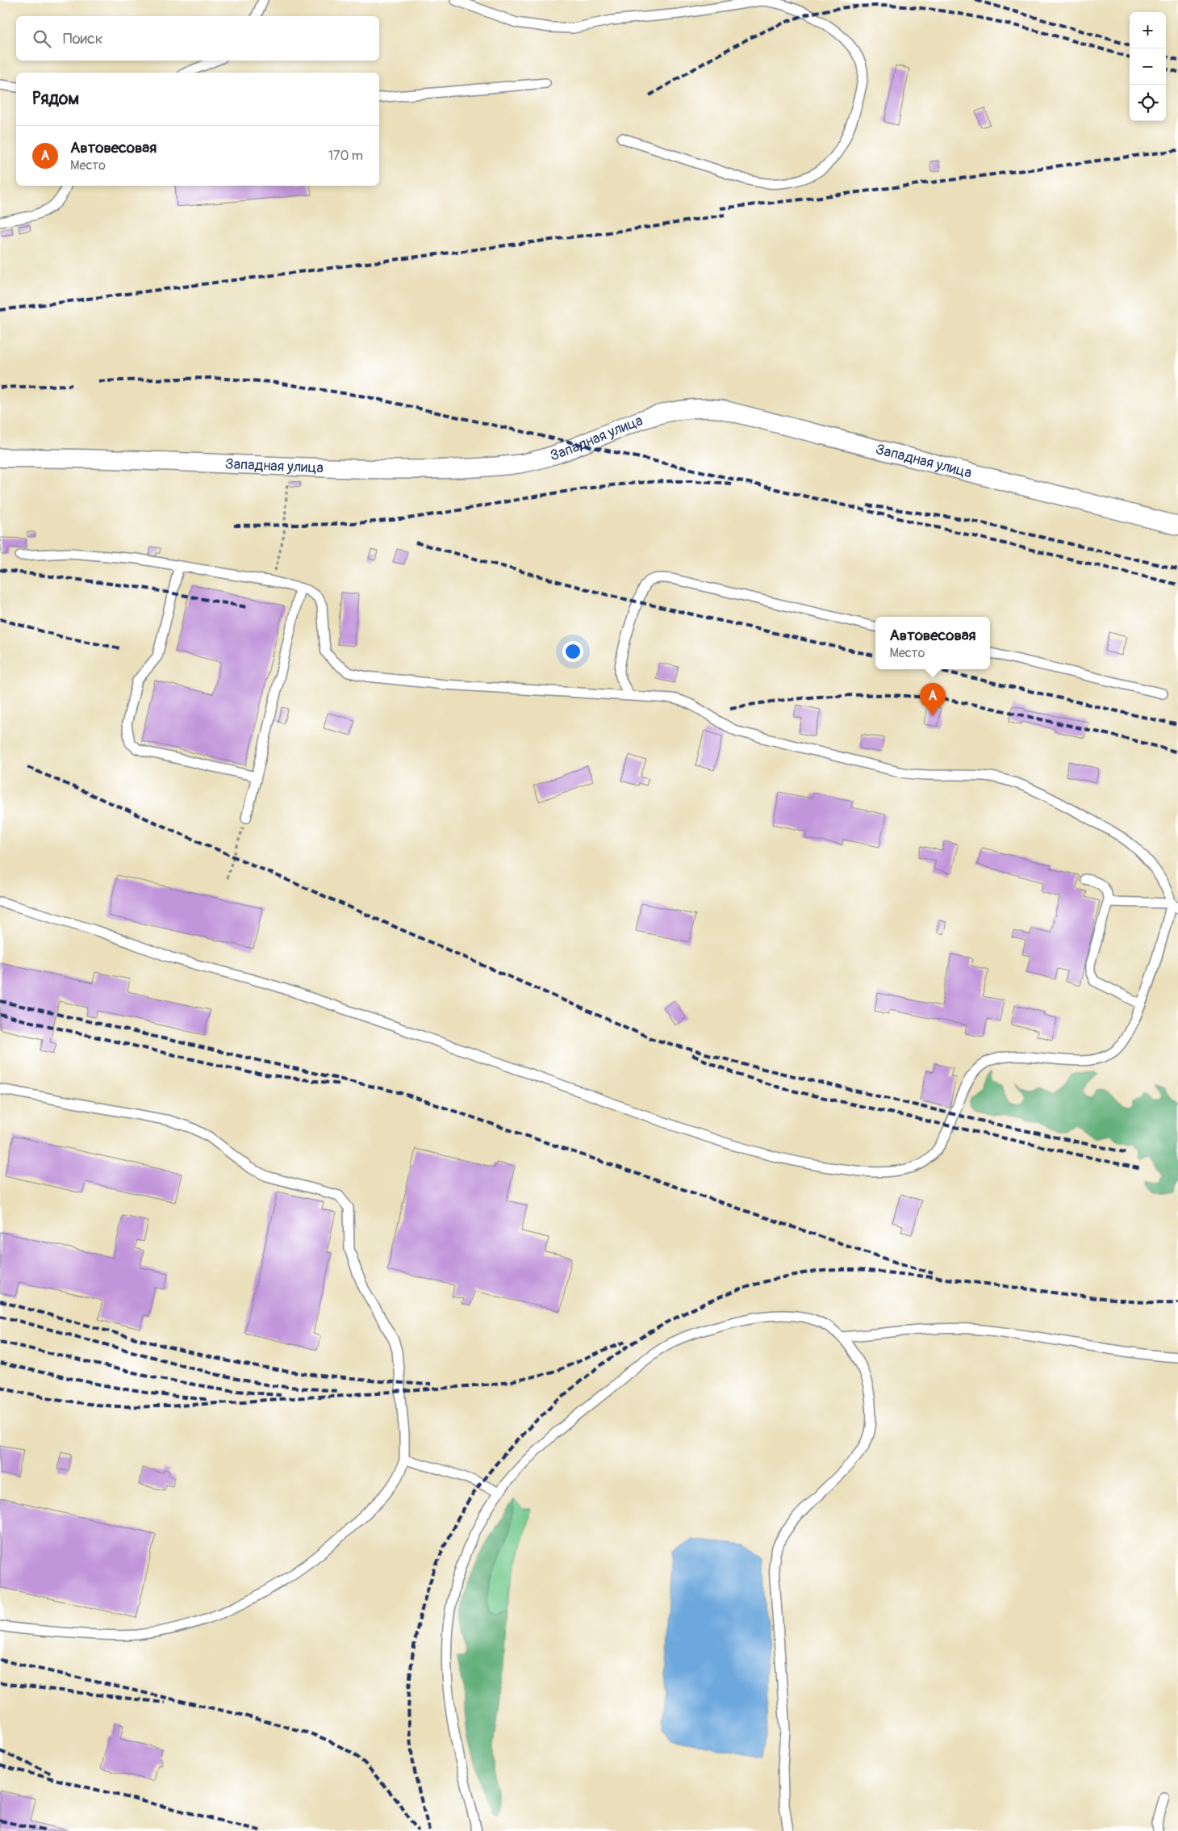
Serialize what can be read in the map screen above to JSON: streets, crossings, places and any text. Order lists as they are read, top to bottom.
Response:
{
  "streets": {
    "street": ["Западная улица"]
  },
  "page": {
    "map_buttons": ["+", "−"],
    "search": "Поиск",
    "heading": "Рядом",
    "list": [
      {
        "mark": "A",
        "name": "Автовесовая",
        "note": "Место",
        "value": "170 m"
      }
    ],
    "popup": ["Автовесовая", "Место"],
    "pins": "A"
  }
}
